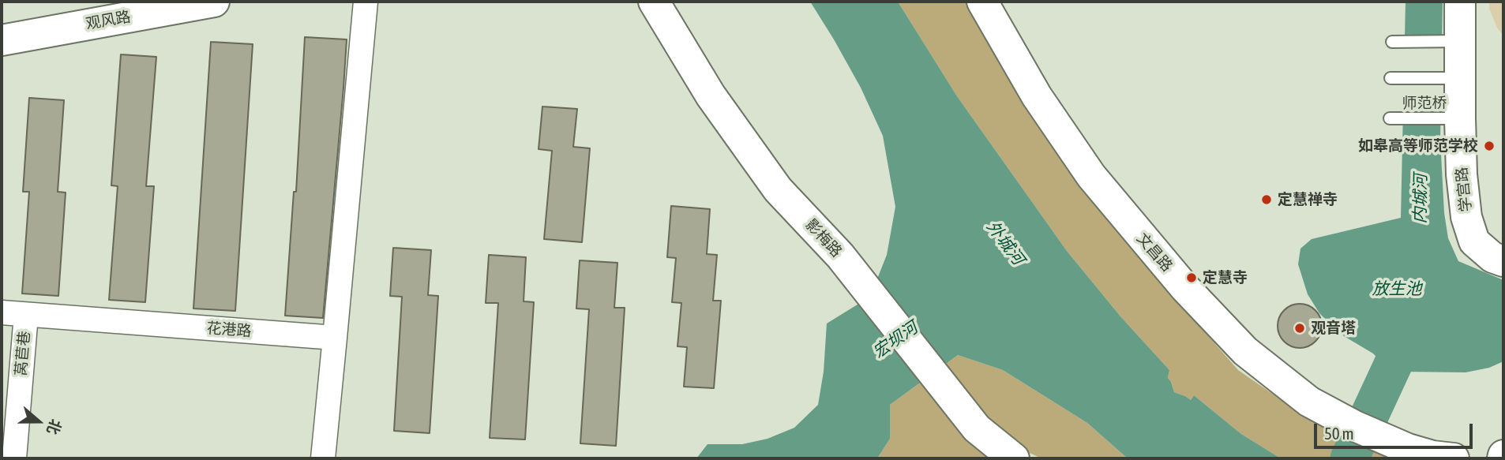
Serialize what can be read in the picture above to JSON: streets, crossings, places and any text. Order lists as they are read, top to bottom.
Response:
{
  "streets": {
    "street": [
      "观风路",
      "学宫路",
      "影梅路",
      "文昌路",
      "花港路",
      "莴苣巷"
    ],
    "lane": ["师范桥"]
  },
  "crossings": [
    ["师范桥", "学宫路"],
    ["花港路", "莴苣巷"]
  ],
  "water": [
    "内城河",
    "外城河",
    "放生池",
    "宏坝河"
  ],
  "places": [
    "如皋高等师范学校",
    "定慧禅寺",
    "定慧寺",
    "观音塔"
  ],
  "scale_bar": "50 m",
  "north": "right"
}
